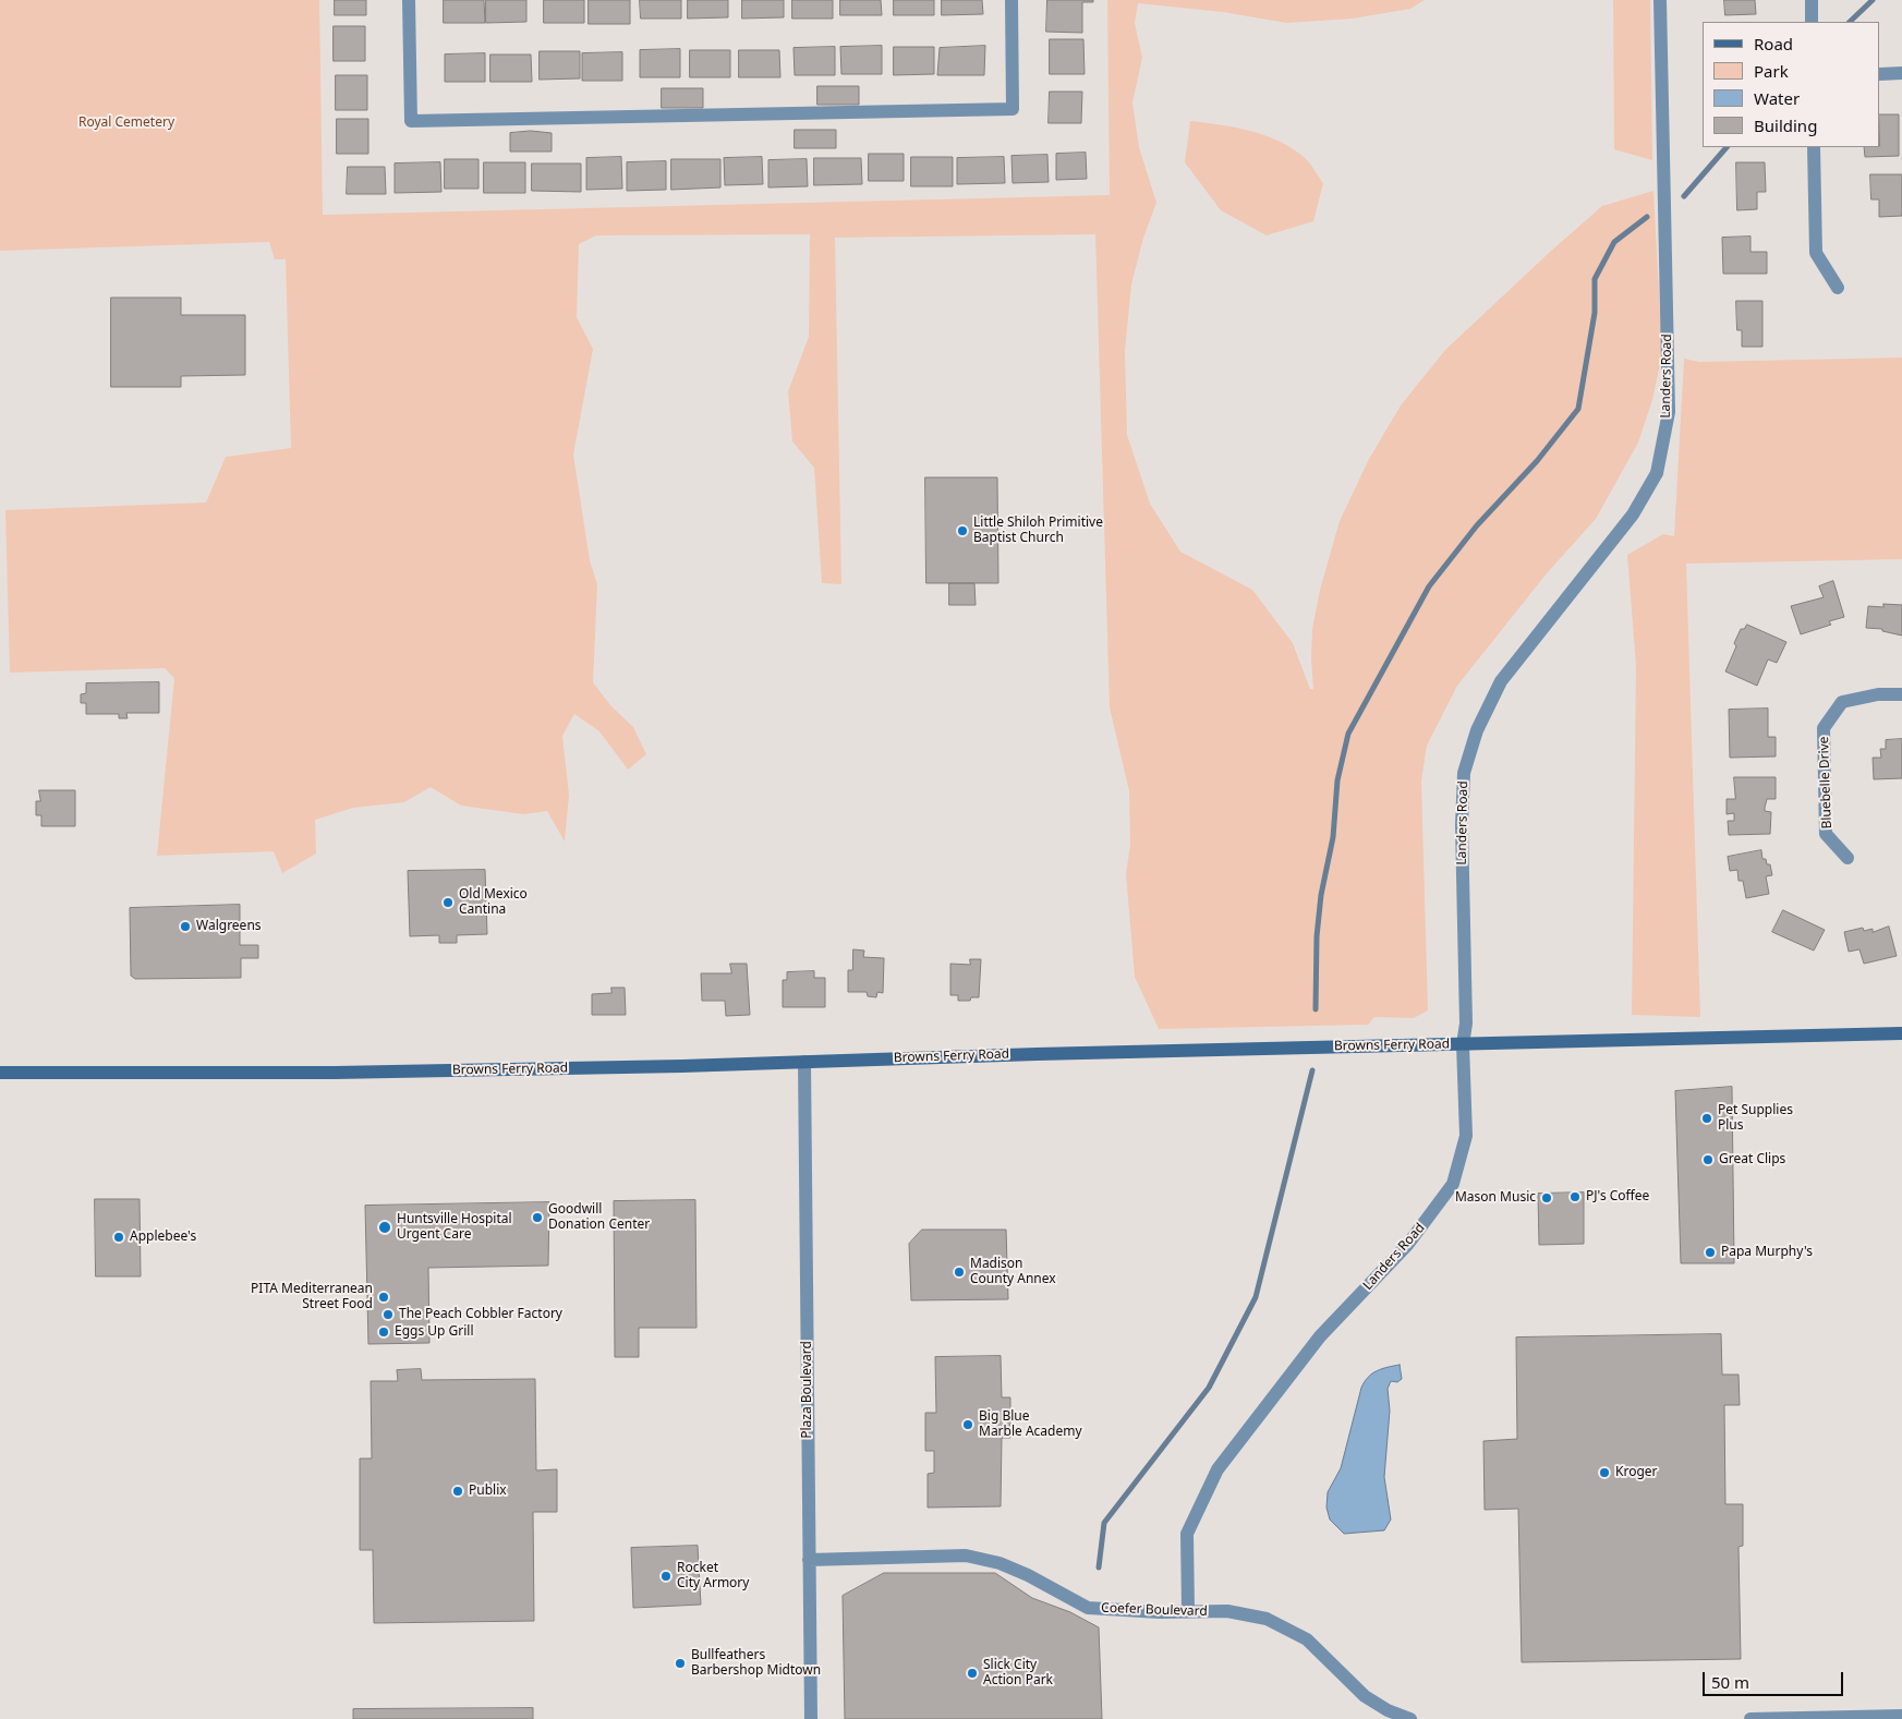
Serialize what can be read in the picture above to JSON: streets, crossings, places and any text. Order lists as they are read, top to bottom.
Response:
{
  "streets": {
    "main road": ["Browns Ferry Road"],
    "street": [
      "Landers Road",
      "Bluebelle Drive",
      "Plaza Boulevard",
      "Coefer Boulevard"
    ]
  },
  "crossings": [
    ["Landers Road", "Browns Ferry Road"],
    ["Landers Road", "Coefer Boulevard"],
    ["Browns Ferry Road", "Plaza Boulevard"],
    ["Plaza Boulevard", "Coefer Boulevard"]
  ],
  "parks": ["Royal Cemetery"],
  "places": [
    "Little Shiloh Primitive Baptist Church",
    "Old Mexico Cantina",
    "Walgreens",
    "Pet Supplies Plus",
    "Great Clips",
    "PJ's Coffee",
    "Mason Music",
    "Goodwill Donation Center",
    "Huntsville Hospital Urgent Care",
    "Applebee's",
    "Papa Murphy's",
    "Madison County Annex",
    "PITA Mediterranean Street Food",
    "The Peach Cobbler Factory",
    "Eggs Up Grill",
    "Big Blue Marble Academy",
    "Kroger",
    "Publix",
    "Rocket City Armory",
    "Bullfeathers Barbershop Midtown",
    "Slick City Action Park"
  ],
  "legend": [
    "Road",
    "Park",
    "Water",
    "Building"
  ],
  "scale_bar": "50 m"
}
